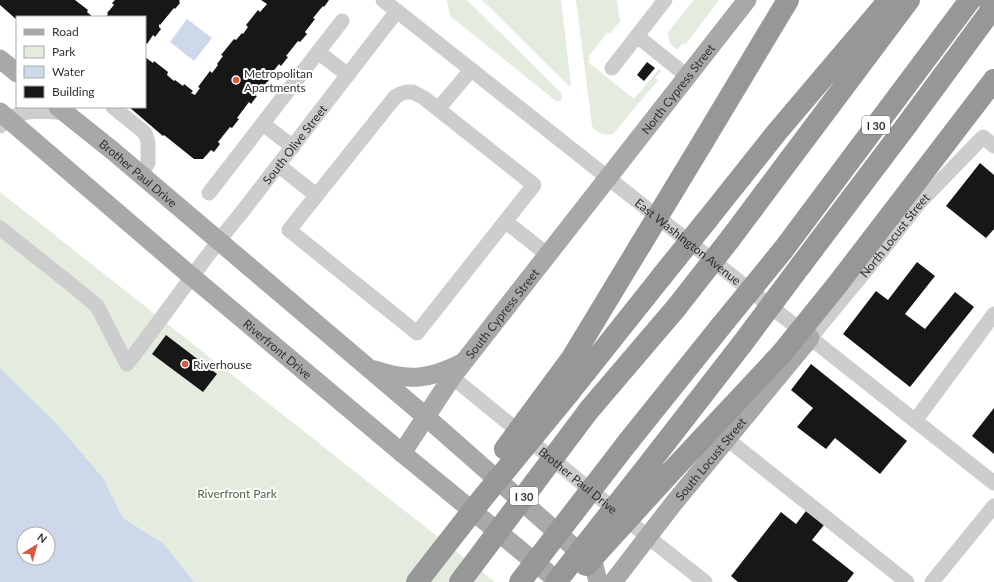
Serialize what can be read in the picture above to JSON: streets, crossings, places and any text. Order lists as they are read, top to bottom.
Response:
{
  "streets": {
    "highway": ["I 30"],
    "main road": [
      "North Cypress Street",
      "Brother Paul Drive",
      "South Cypress Street",
      "Riverfront Drive",
      "South Locust Street"
    ],
    "street": ["South Olive Street", "North Locust Street", "East Washington Avenue"]
  },
  "crossings": [
    ["North Cypress Street", "East Washington Avenue"],
    ["North Cypress Street", "South Cypress Street"],
    ["South Olive Street", "Brother Paul Drive"],
    ["South Olive Street", "East Washington Avenue"],
    ["South Olive Street", "Riverfront Drive"],
    ["Brother Paul Drive", "South Cypress Street"],
    ["Brother Paul Drive", "South Locust Street"],
    ["North Locust Street", "East Washington Avenue"],
    ["North Locust Street", "South Locust Street"],
    ["East Washington Avenue", "South Cypress Street"],
    ["East Washington Avenue", "South Locust Street"],
    ["South Cypress Street", "Riverfront Drive"]
  ],
  "parks": ["Riverfront Park"],
  "places": ["Metropolitan Apartments", "Riverhouse"],
  "legend": [
    "Road",
    "Park",
    "Water",
    "Building"
  ],
  "north": "top right"
}
